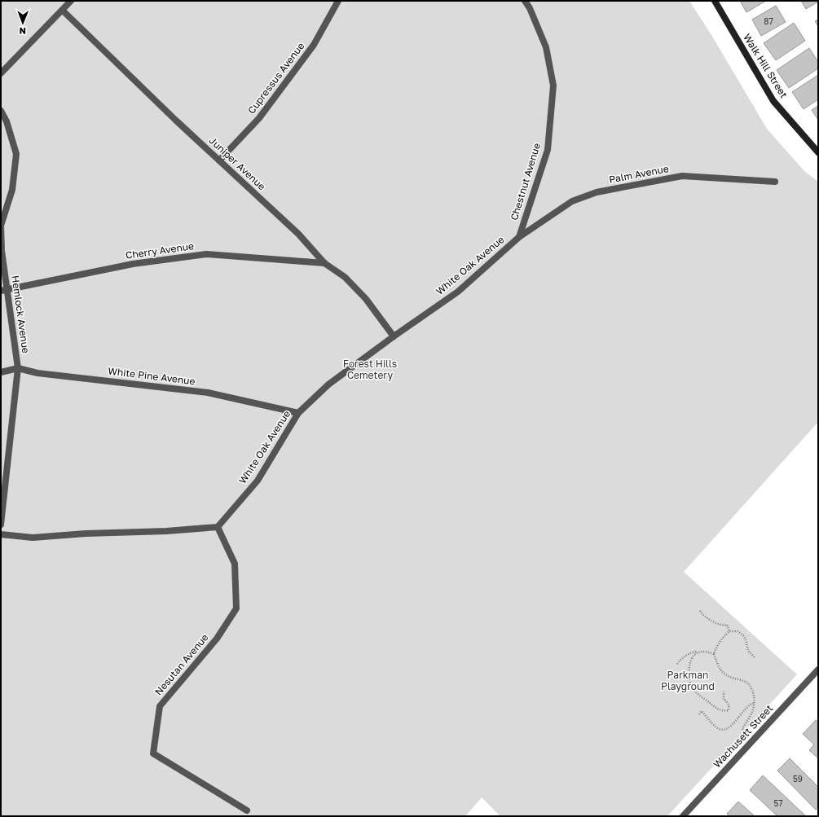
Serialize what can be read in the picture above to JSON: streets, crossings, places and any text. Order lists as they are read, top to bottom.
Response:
{
  "streets": {
    "main road": ["Walk Hill Street"],
    "street": [
      "Cupressus Avenue",
      "Juniper Avenue",
      "Palm Avenue",
      "Chestnut Avenue",
      "Cherry Avenue",
      "White Oak Avenue",
      "Hemlock Avenue",
      "White Pine Avenue",
      "Nesutan Avenue",
      "Wachusett Street"
    ]
  },
  "crossings": [
    ["Cupressus Avenue", "Juniper Avenue"],
    ["Juniper Avenue", "Cherry Avenue"],
    ["Juniper Avenue", "White Oak Avenue"],
    ["Palm Avenue", "Chestnut Avenue"],
    ["Palm Avenue", "White Oak Avenue"],
    ["Chestnut Avenue", "White Oak Avenue"],
    ["Cherry Avenue", "Hemlock Avenue"],
    ["White Oak Avenue", "White Pine Avenue"],
    ["White Oak Avenue", "Nesutan Avenue"],
    ["Hemlock Avenue", "White Pine Avenue"]
  ],
  "parks": ["Forest Hills Cemetery", "Parkman Playground"],
  "house_numbers": ["87", "59", "57"],
  "north": "bottom"
}
